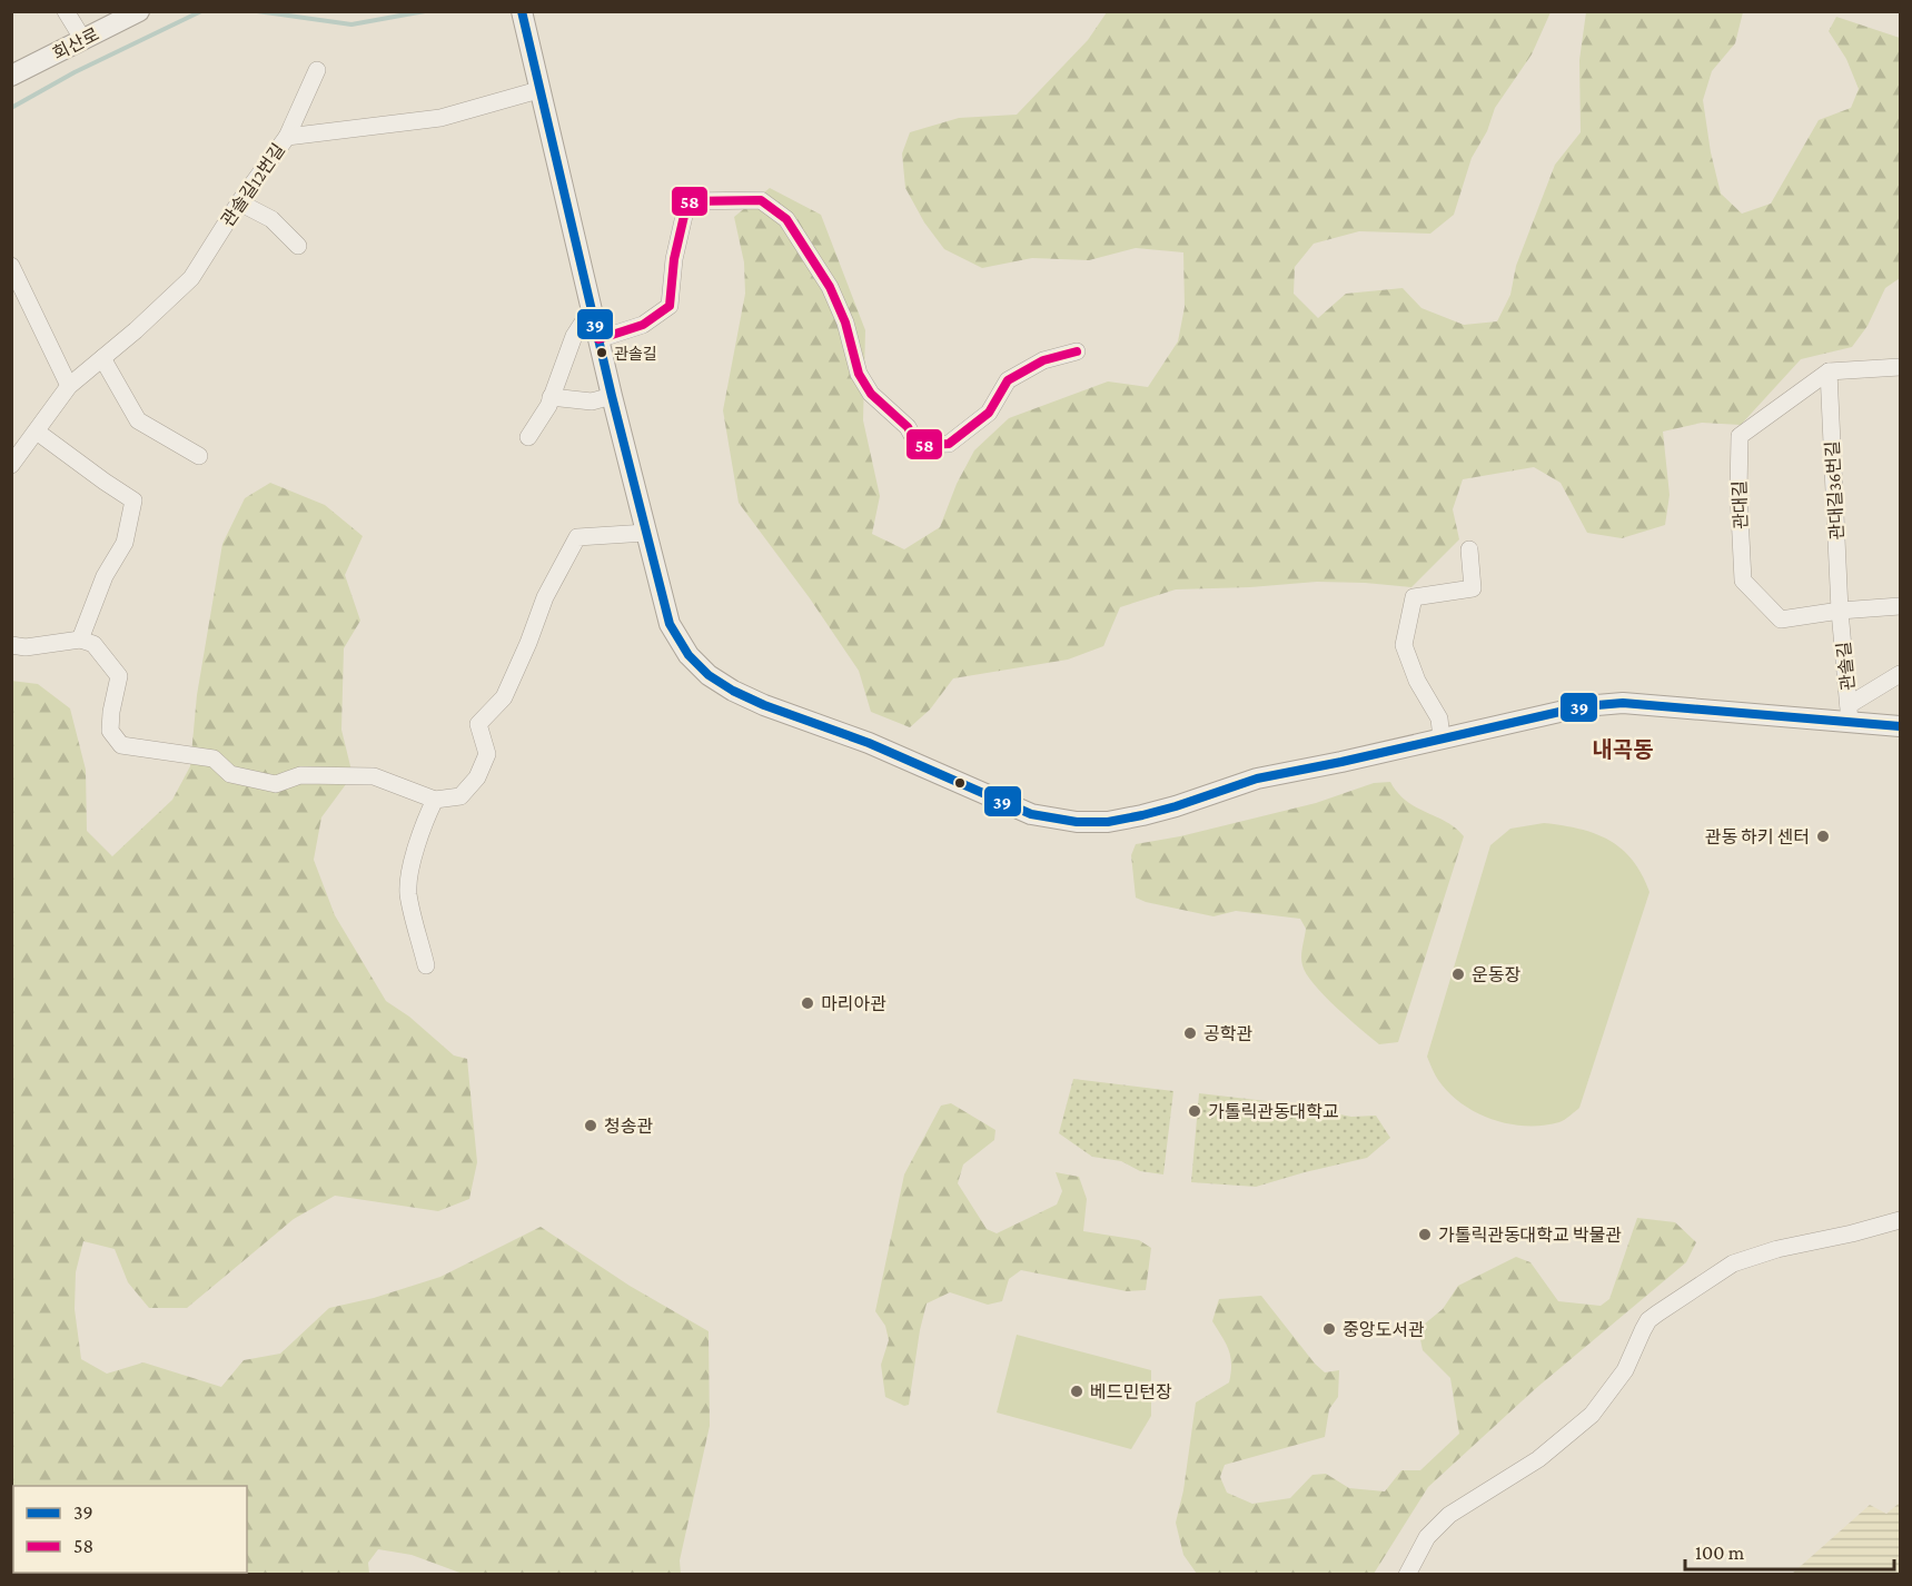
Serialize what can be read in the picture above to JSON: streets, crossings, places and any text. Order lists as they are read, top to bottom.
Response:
{
  "streets": {
    "street": [
      "회산로",
      "관솔길12번길",
      "관대길36번길",
      "관대길",
      "관솔길"
    ]
  },
  "crossings": [
    ["관대길36번길", "관대길"],
    ["관대길36번길", "관솔길"],
    ["관대길", "관솔길"]
  ],
  "districts": ["내곡동"],
  "places": [
    "관솔길",
    "관동 하키 센터",
    "운동장",
    "마리아관",
    "공학관",
    "가톨릭관동대학교",
    "청송관",
    "가톨릭관동대학교 박물관",
    "중앙도서관",
    "베드민턴장"
  ],
  "lines": ["transit line 39", "transit line 58"],
  "legend": ["39", "58"],
  "scale_bar": "100 m"
}
